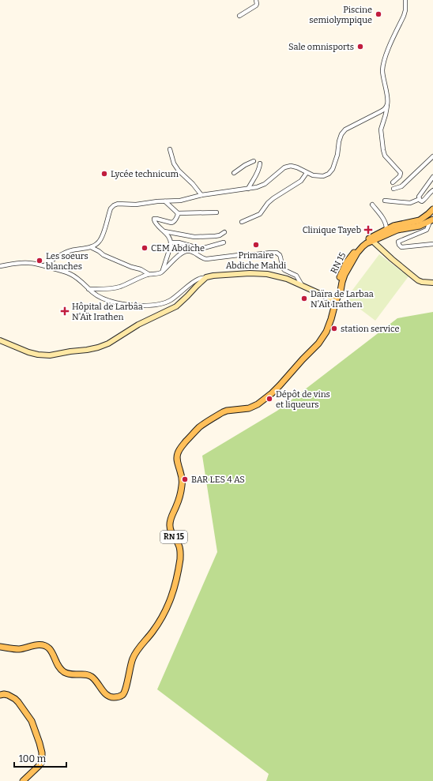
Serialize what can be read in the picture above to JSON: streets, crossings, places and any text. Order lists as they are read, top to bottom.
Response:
{
  "streets": {
    "main road": ["RN 15"]
  },
  "places": {
    "other": [
      "Piscine semiolympique",
      "Sale omnisports",
      "Lycée technicum",
      "Primaire Abdiche Mahdi",
      "CEM Abdiche",
      "Les soeurs blanches",
      "Daïra de Larbaa N'Aït Irathen",
      "station service",
      "Dépôt de vins et liqueurs",
      "BAR LES 4 AS"
    ],
    "health": ["Clinique Tayeb", "Hôpital de Larbâa N'Aït Irathen"]
  },
  "scale_bar": "100 m"
}
